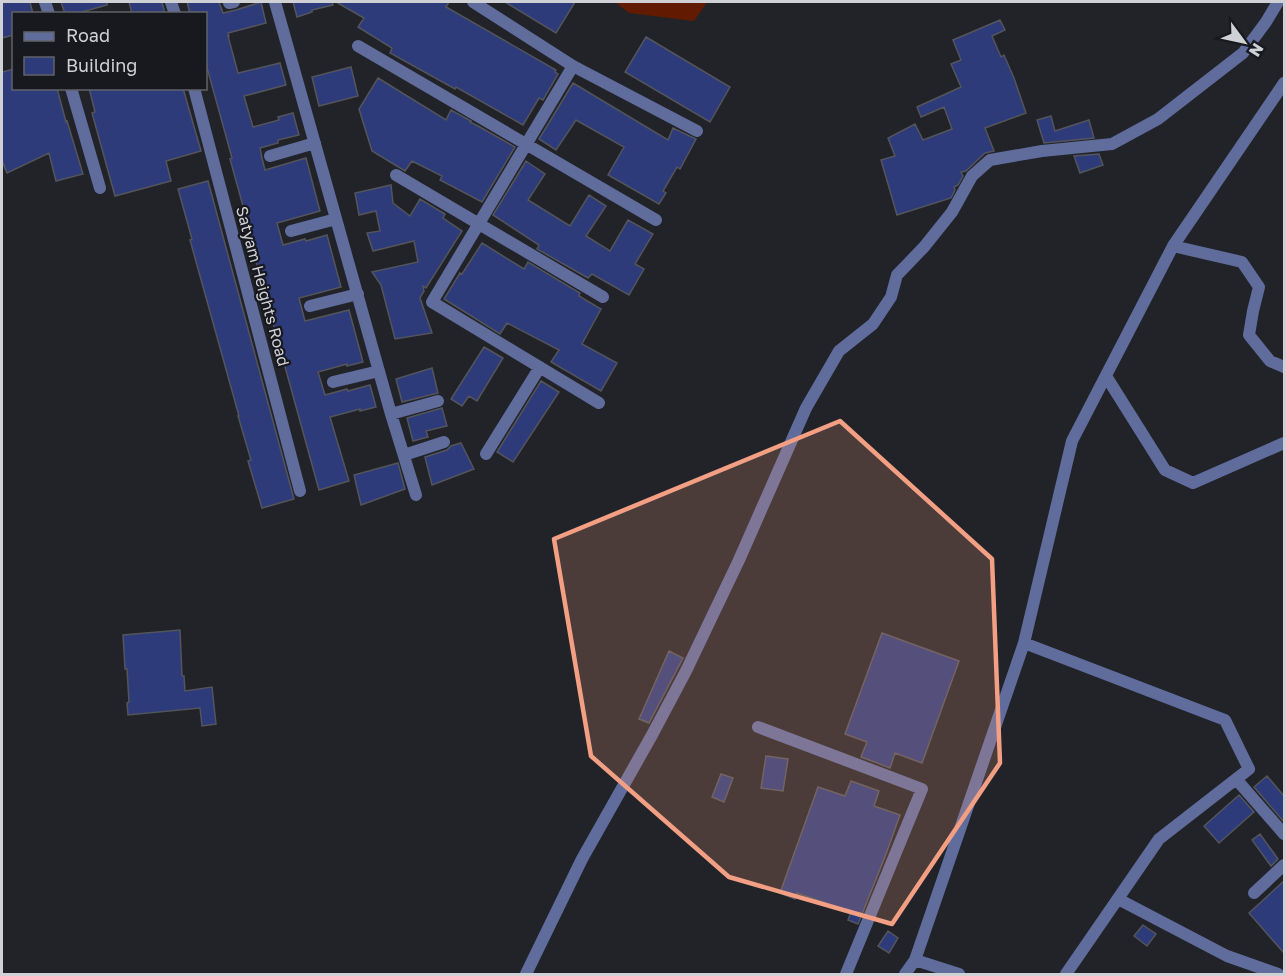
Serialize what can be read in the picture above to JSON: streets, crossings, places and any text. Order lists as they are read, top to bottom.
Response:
{
  "streets": {
    "street": ["Satyam Heights Road"]
  },
  "legend": ["Road", "Building"],
  "north": "bottom right"
}
